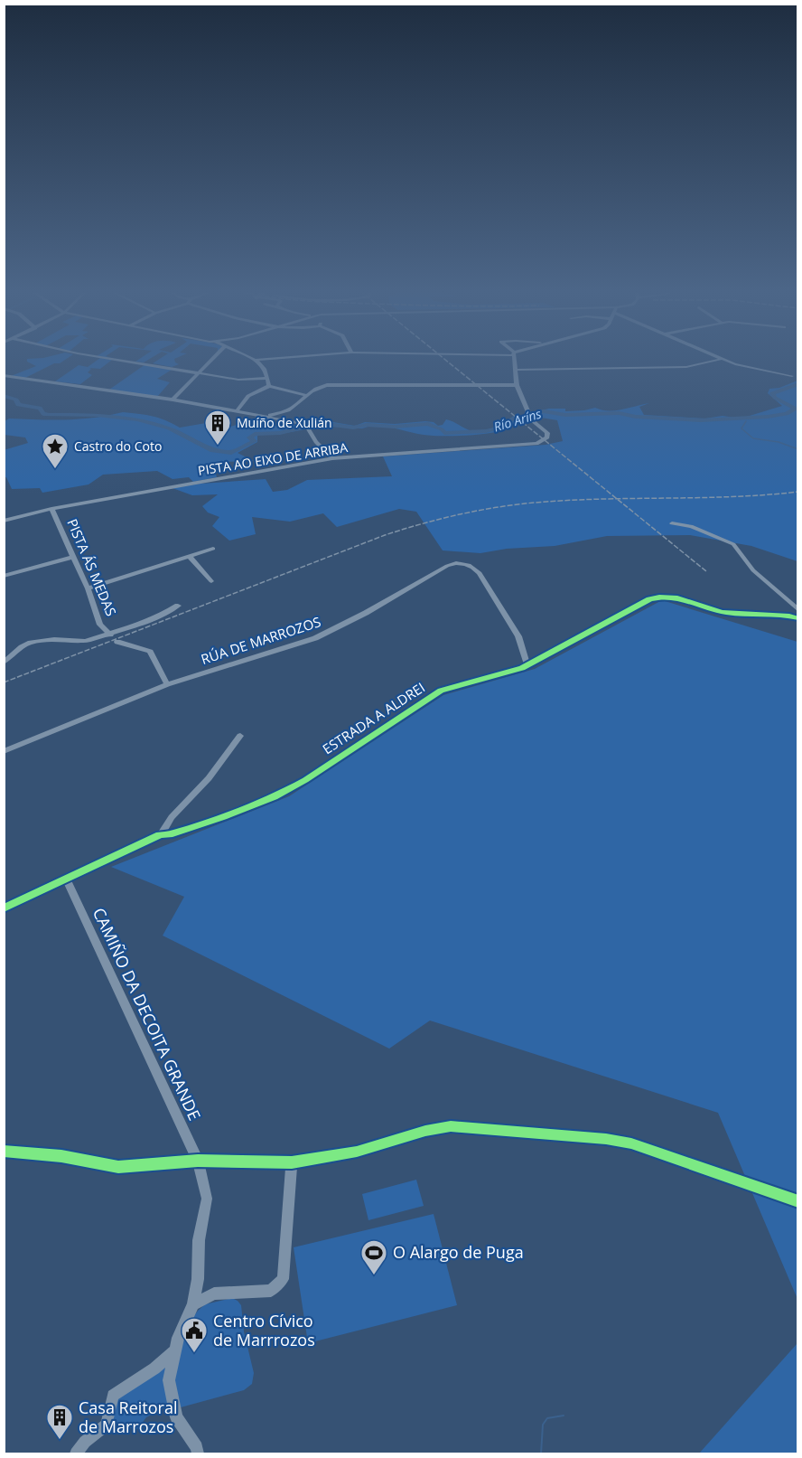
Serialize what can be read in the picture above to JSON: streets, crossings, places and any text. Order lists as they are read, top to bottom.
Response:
{
  "streets": {
    "street": [
      "PISTA AO EIXO DE ARRIBA",
      "PISTA ÁS MEDAS",
      "RÚA DE MARROZOS",
      "ESTRADA A ALDREI",
      "CAMIÑO DA DECOITA GRANDE"
    ]
  },
  "crossings": [
    ["PISTA AO EIXO DE ARRIBA", "PISTA ÁS MEDAS"],
    ["RÚA DE MARROZOS", "ESTRADA A ALDREI"],
    ["ESTRADA A ALDREI", "CAMIÑO DA DECOITA GRANDE"]
  ],
  "water": ["Río Aríns"],
  "places": {
    "building": ["Muíño de Xulián", "Casa Reitoral de Marrozos"],
    "place": ["Castro do Coto"],
    "sports": ["O Alargo de Puga"],
    "public building": ["Centro Cívico de Marrrozos"]
  }
}
